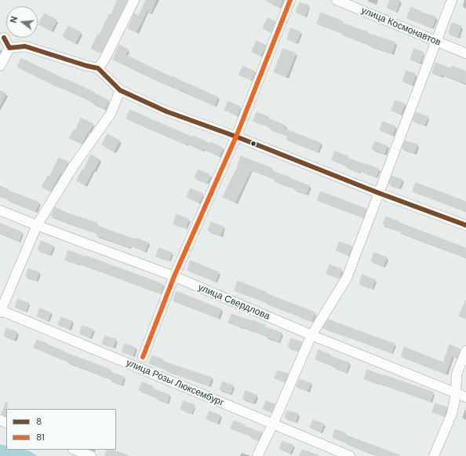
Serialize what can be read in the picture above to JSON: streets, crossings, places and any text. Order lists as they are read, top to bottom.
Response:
{
  "streets": {
    "street": ["улица Космонавтов", "улица Свердлова", "улица Розы Люксембург"]
  },
  "lines": ["transit line 81", "transit line 8"],
  "legend": ["8", "81"],
  "north": "left"
}
